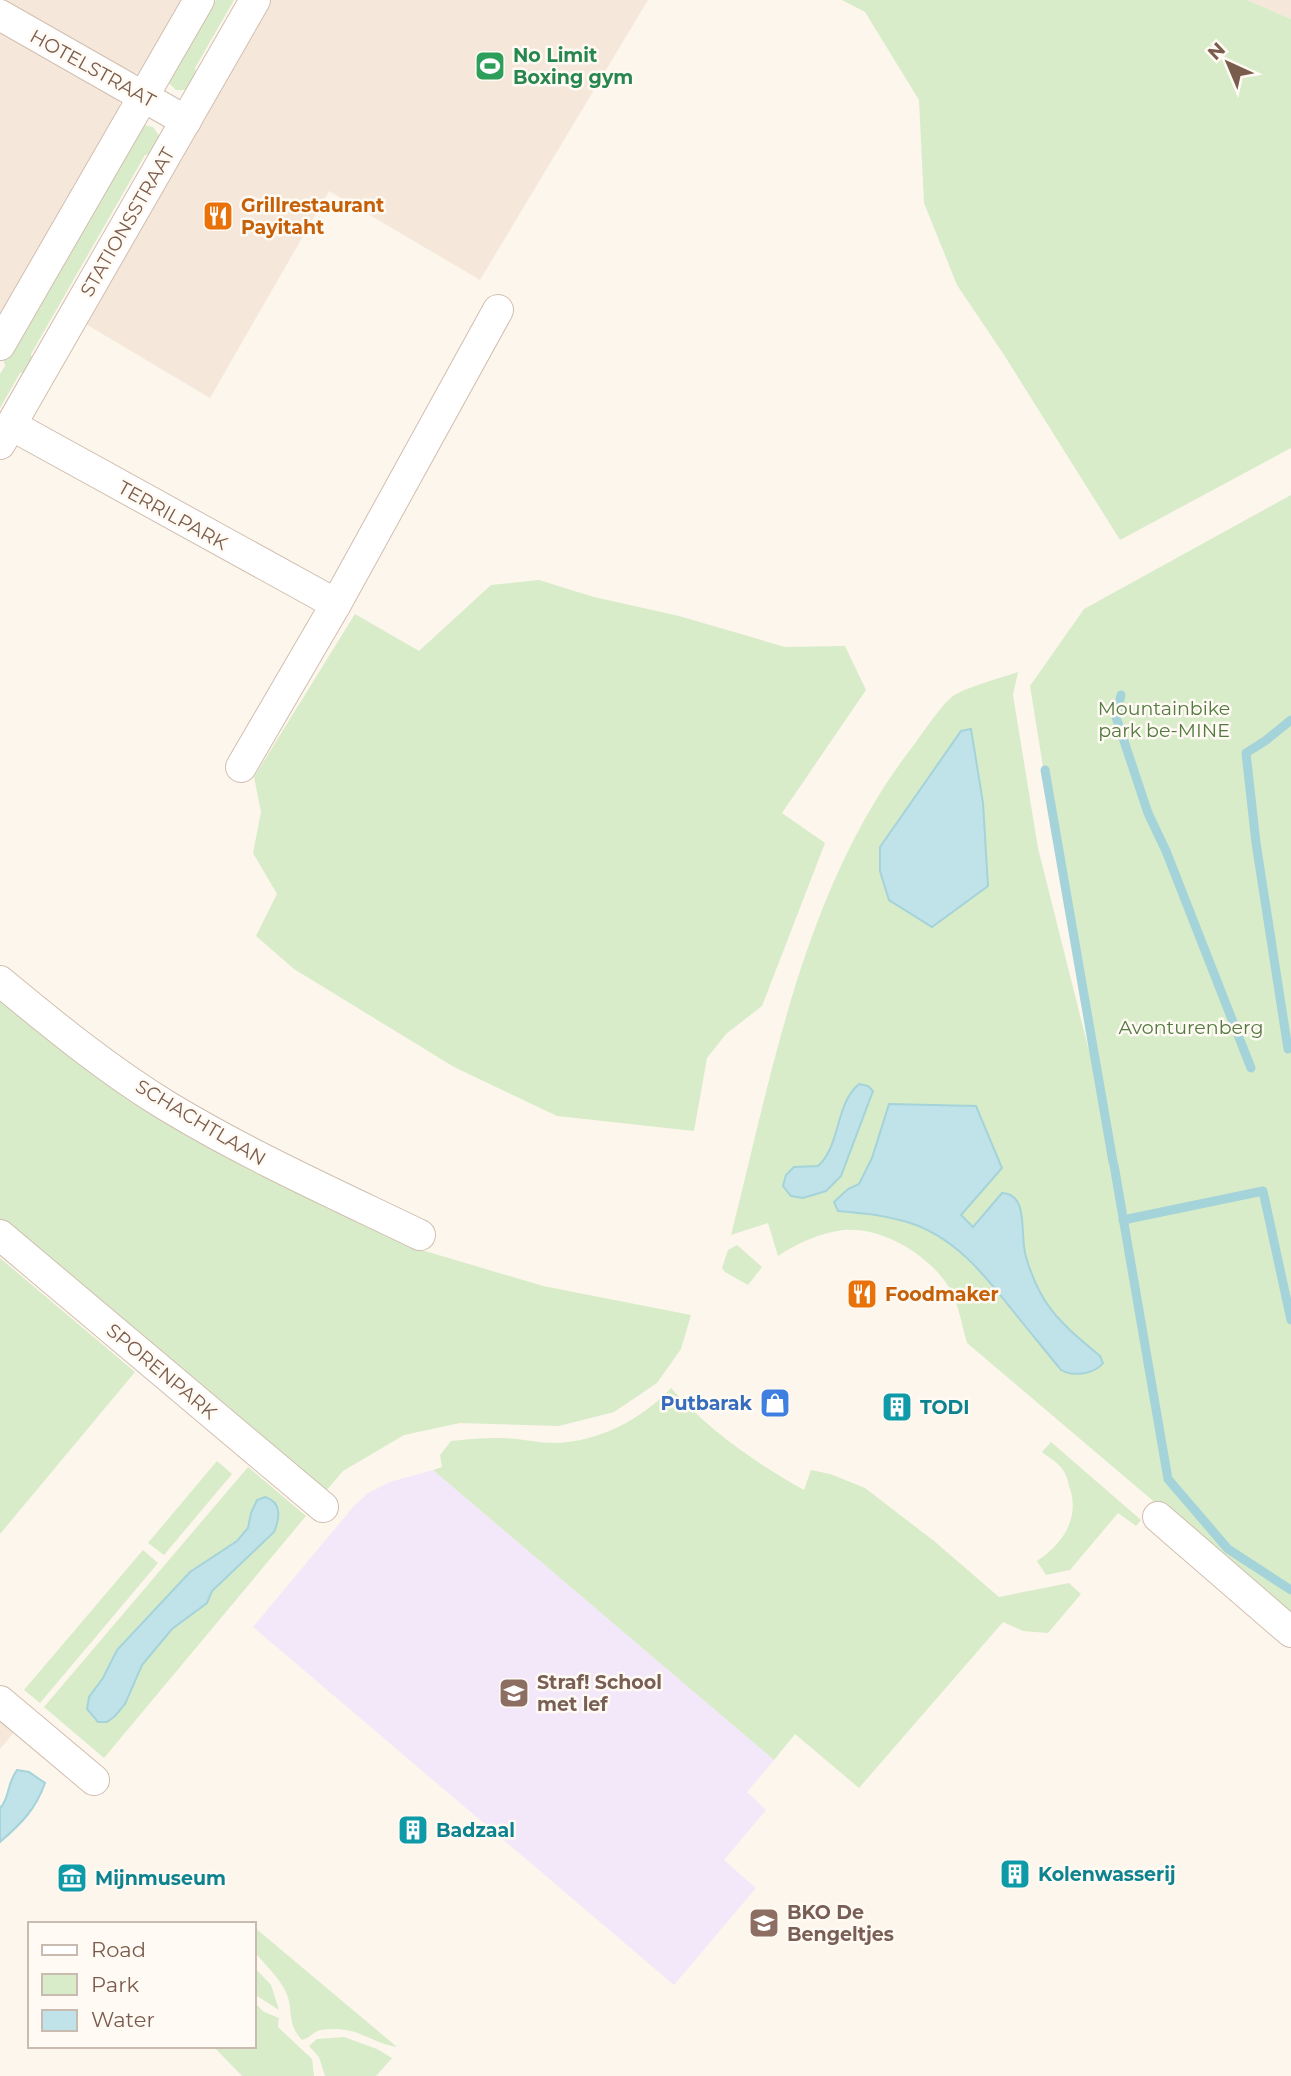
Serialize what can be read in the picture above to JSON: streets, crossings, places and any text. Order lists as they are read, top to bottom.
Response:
{
  "streets": {
    "street": [
      "HOTELSTRAAT",
      "STATIONSSTRAAT",
      "TERRILPARK",
      "SCHACHTLAAN",
      "SPORENPARK"
    ]
  },
  "crossings": [
    ["HOTELSTRAAT", "STATIONSSTRAAT"],
    ["STATIONSSTRAAT", "TERRILPARK"]
  ],
  "parks": ["Mountainbike park be-MINE", "Avonturenberg"],
  "places": {
    "sports": ["No Limit Boxing gym"],
    "restaurant": ["Grillrestaurant Payitaht", "Foodmaker"],
    "shop": ["Putbarak"],
    "building": ["TODI", "Badzaal", "Kolenwasserij"],
    "school or university": ["Straf! School met lef", "BKO De Bengeltjes"],
    "museum": ["Mijnmuseum"]
  },
  "legend": ["Road", "Park", "Water"],
  "north": "top left"
}
